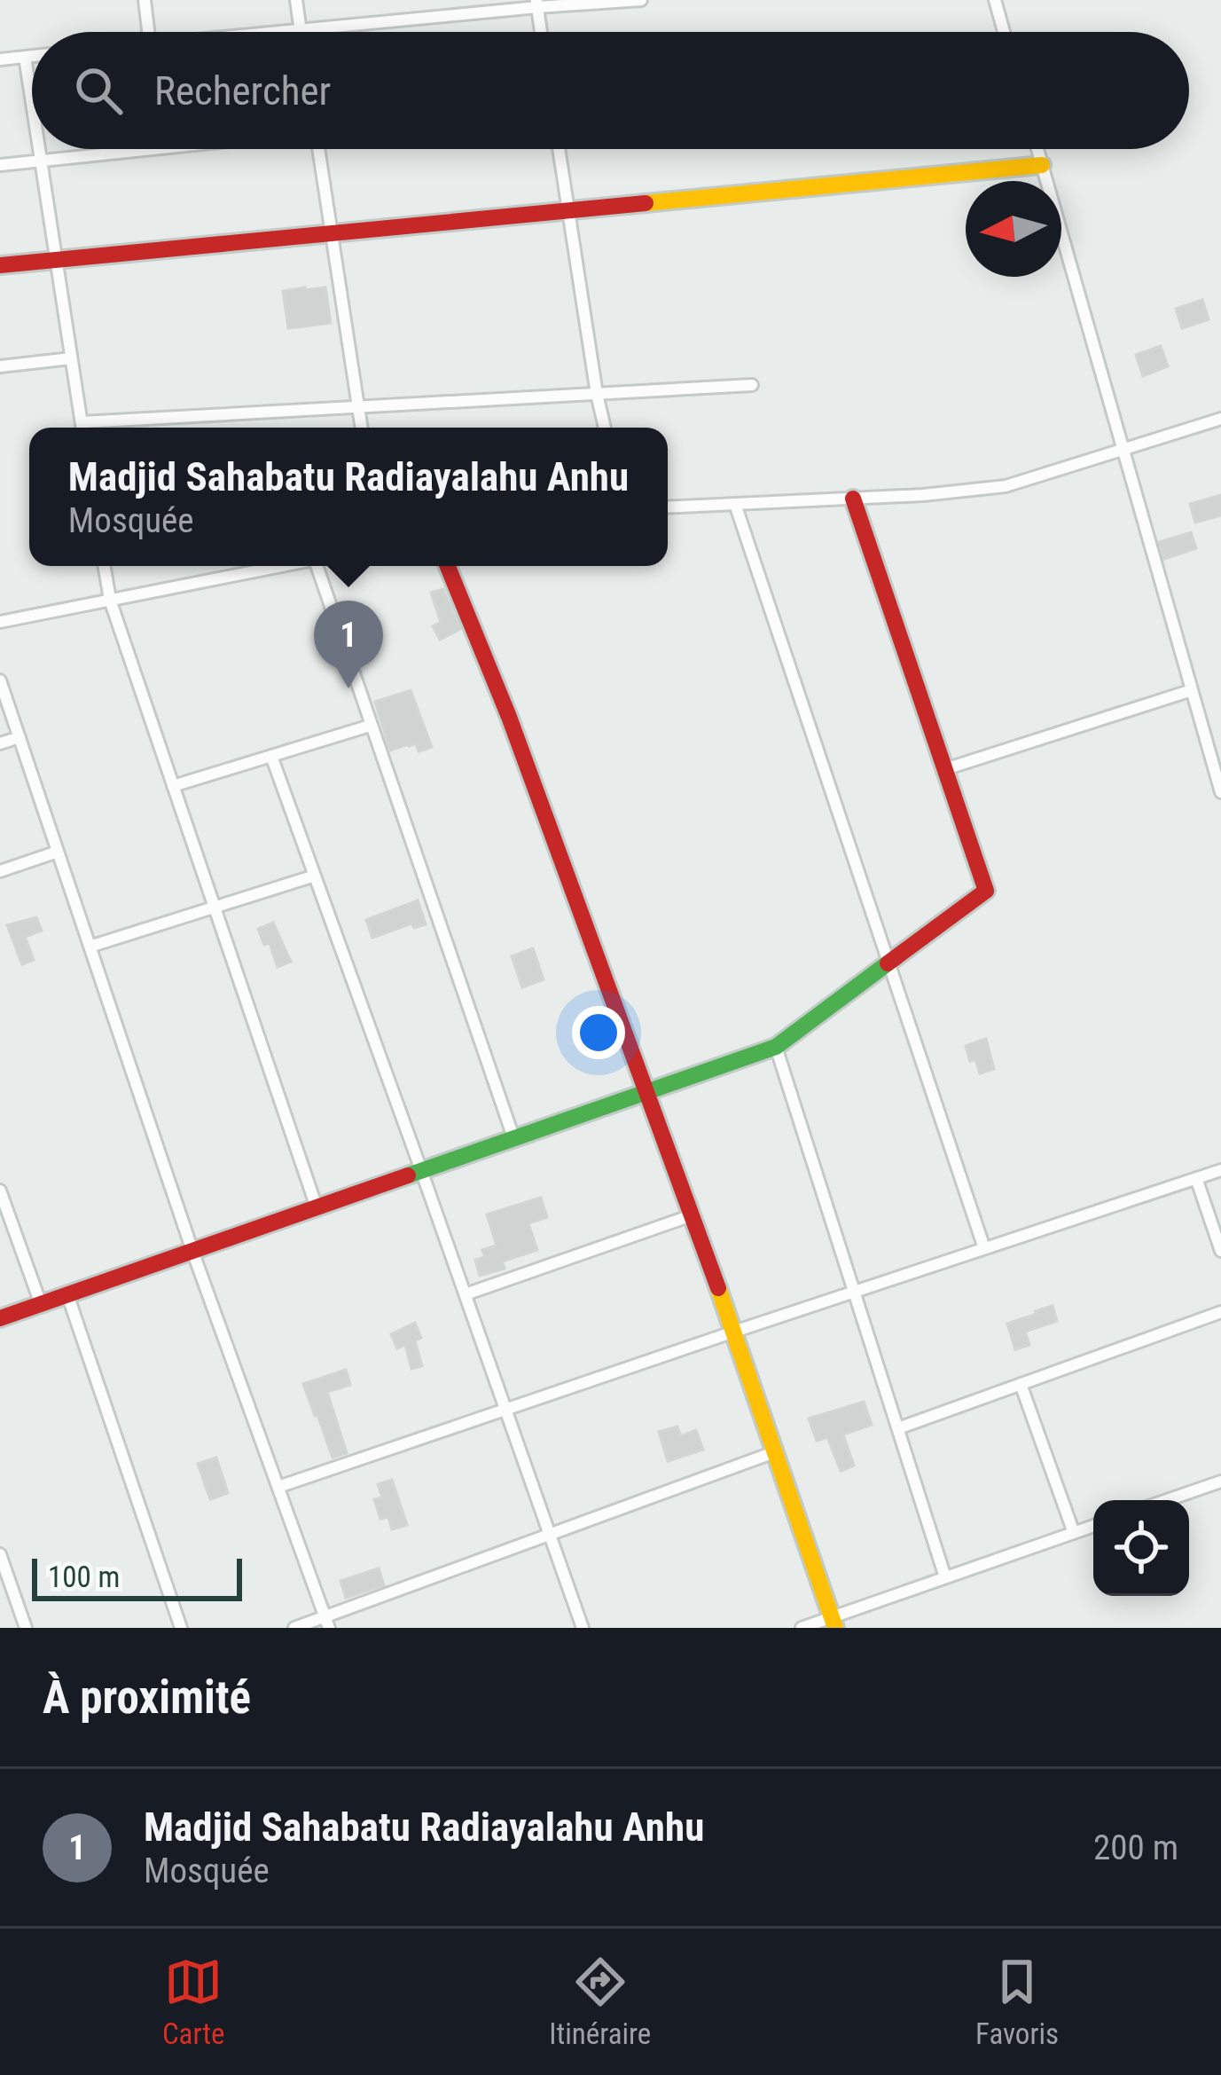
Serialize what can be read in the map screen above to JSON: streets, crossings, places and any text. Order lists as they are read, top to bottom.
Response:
{
  "scale_bar": "100 m",
  "north": "left",
  "page": {
    "search": "Rechercher",
    "popup": ["Madjid Sahabatu Radiayalahu Anhu", "Mosquée"],
    "pins": "1",
    "scale": "100 m",
    "heading": "À proximité",
    "list": [
      {
        "mark": "1",
        "name": "Madjid Sahabatu Radiayalahu Anhu",
        "note": "Mosquée",
        "value": "200 m"
      }
    ],
    "nav": ["Carte", "Itinéraire", "Favoris"]
  }
}
